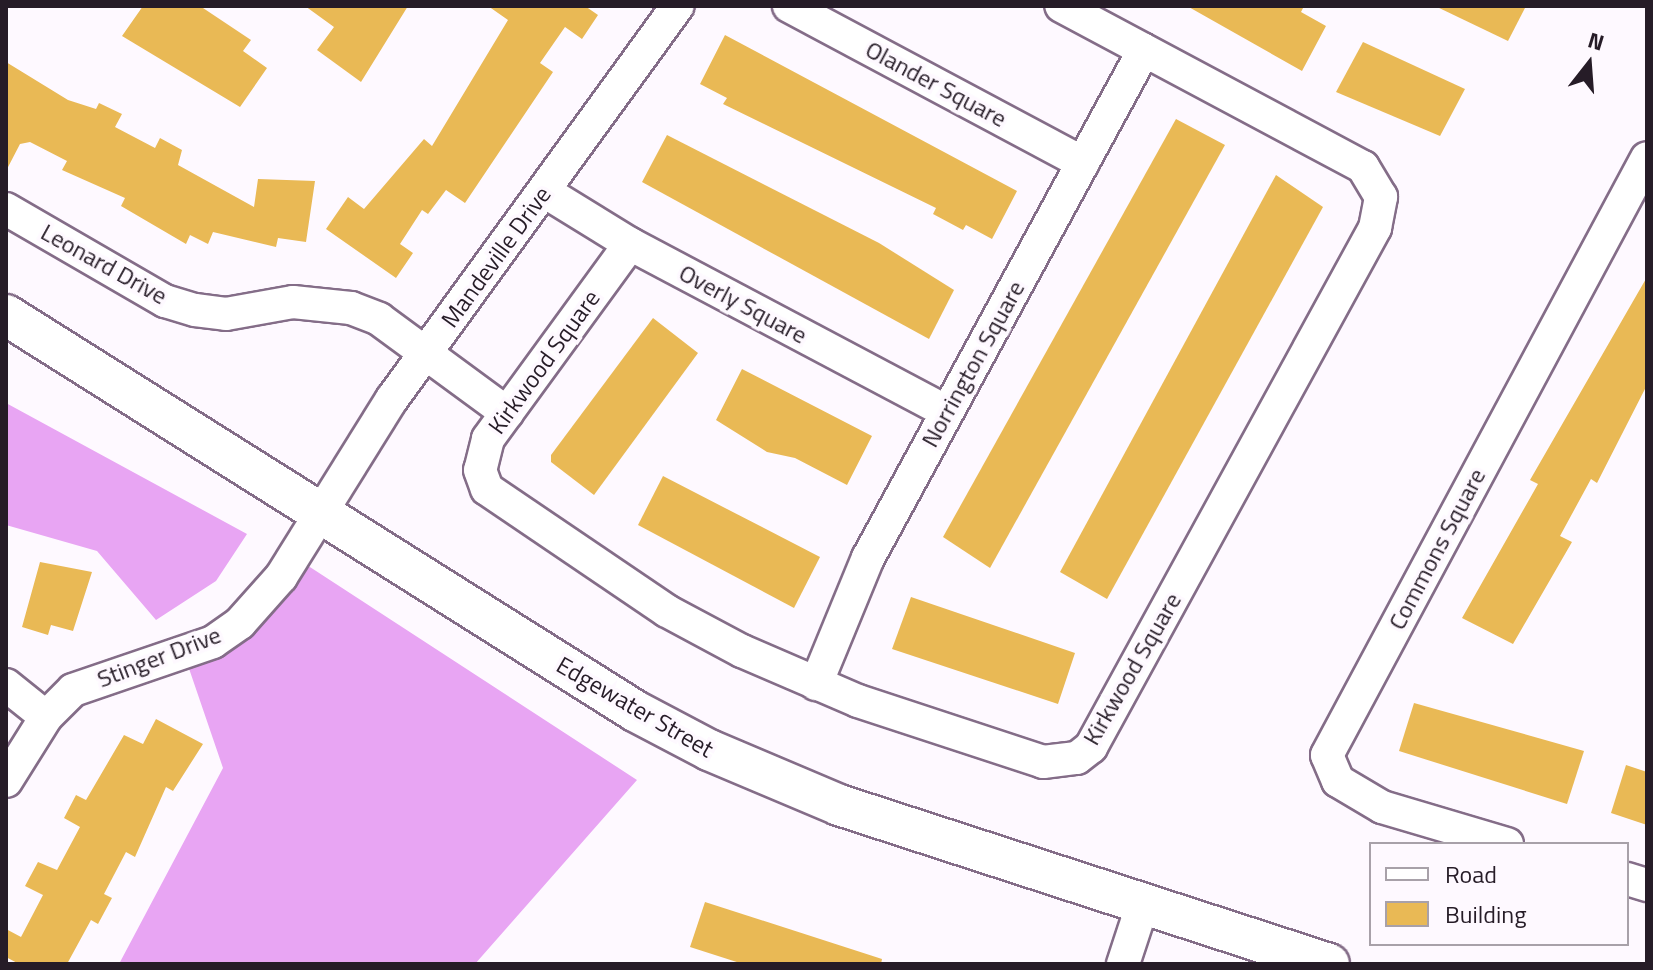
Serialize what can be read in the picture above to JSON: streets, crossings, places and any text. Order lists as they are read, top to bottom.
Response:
{
  "streets": {
    "street": [
      "Olander Square",
      "Mandeville Drive",
      "Leonard Drive",
      "Overly Square",
      "Kirkwood Square",
      "Norrington Square",
      "Commons Square",
      "Stinger Drive",
      "Edgewater Street"
    ]
  },
  "crossings": [
    ["Olander Square", "Norrington Square"],
    ["Mandeville Drive", "Leonard Drive"],
    ["Mandeville Drive", "Overly Square"],
    ["Mandeville Drive", "Stinger Drive"],
    ["Mandeville Drive", "Edgewater Street"],
    ["Leonard Drive", "Kirkwood Square"],
    ["Overly Square", "Kirkwood Square"],
    ["Overly Square", "Norrington Square"],
    ["Kirkwood Square", "Norrington Square"],
    ["Stinger Drive", "Edgewater Street"]
  ],
  "legend": ["Road", "Building"],
  "north": "top"
}
